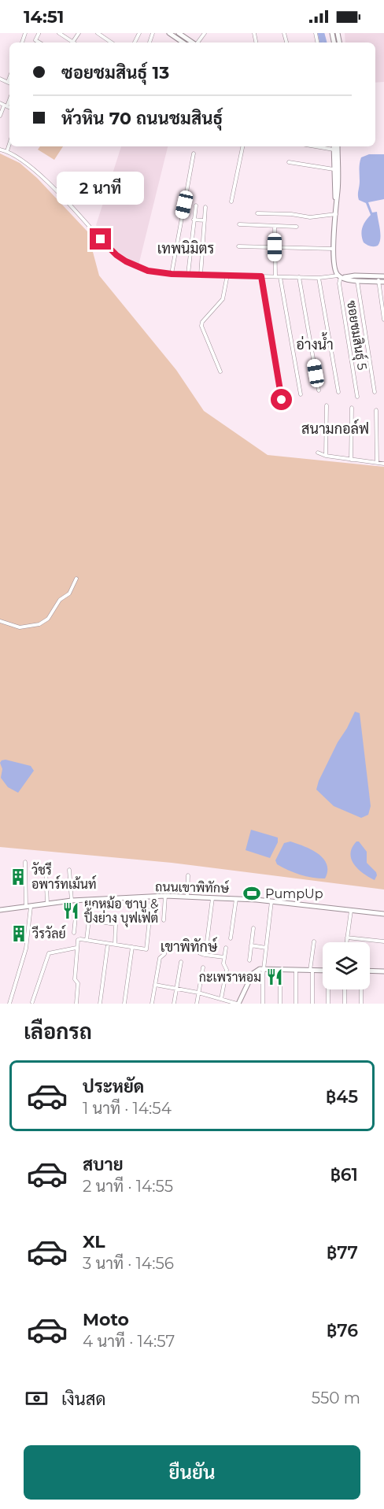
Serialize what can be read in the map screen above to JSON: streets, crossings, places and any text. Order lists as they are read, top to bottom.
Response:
{
  "streets": {
    "street": ["ซอยชมสินธุ์ 5", "ถนนเขาพิทักษ์"]
  },
  "districts": [
    "เทพนิมิตร",
    "อ่างน้ำ",
    "สนามกอล์ฟ",
    "เขาพิทักษ์"
  ],
  "places": {
    "building": ["วัชรี อพาร์ทเม้นท์", "วีรวัลย์"],
    "sports": ["PumpUp"],
    "restaurant": ["ยกหม้อ ชาบู & ปิ้งย่าง บุฟเฟต์", "กะเพราหอม"]
  },
  "page": {
    "status": "14:51",
    "banner": ["ซอยชมสินธุ์ 13", "หัวหิน 70 ถนนชมสินธุ์"],
    "bubble": "2 นาที",
    "heading": "เลือกรถ",
    "list": [
      {
        "name": "ประหยัด",
        "note": "1 นาที · 14:54",
        "value": "฿45"
      },
      {
        "name": "สบาย",
        "note": "2 นาที · 14:55",
        "value": "฿61"
      },
      {
        "name": "XL",
        "note": "3 นาที · 14:56",
        "value": "฿77"
      },
      {
        "name": "Moto",
        "note": "4 นาที · 14:57",
        "value": "฿76"
      }
    ],
    "pay": ["เงินสด", "550 m"],
    "buttons": "ยืนยัน"
  }
}
